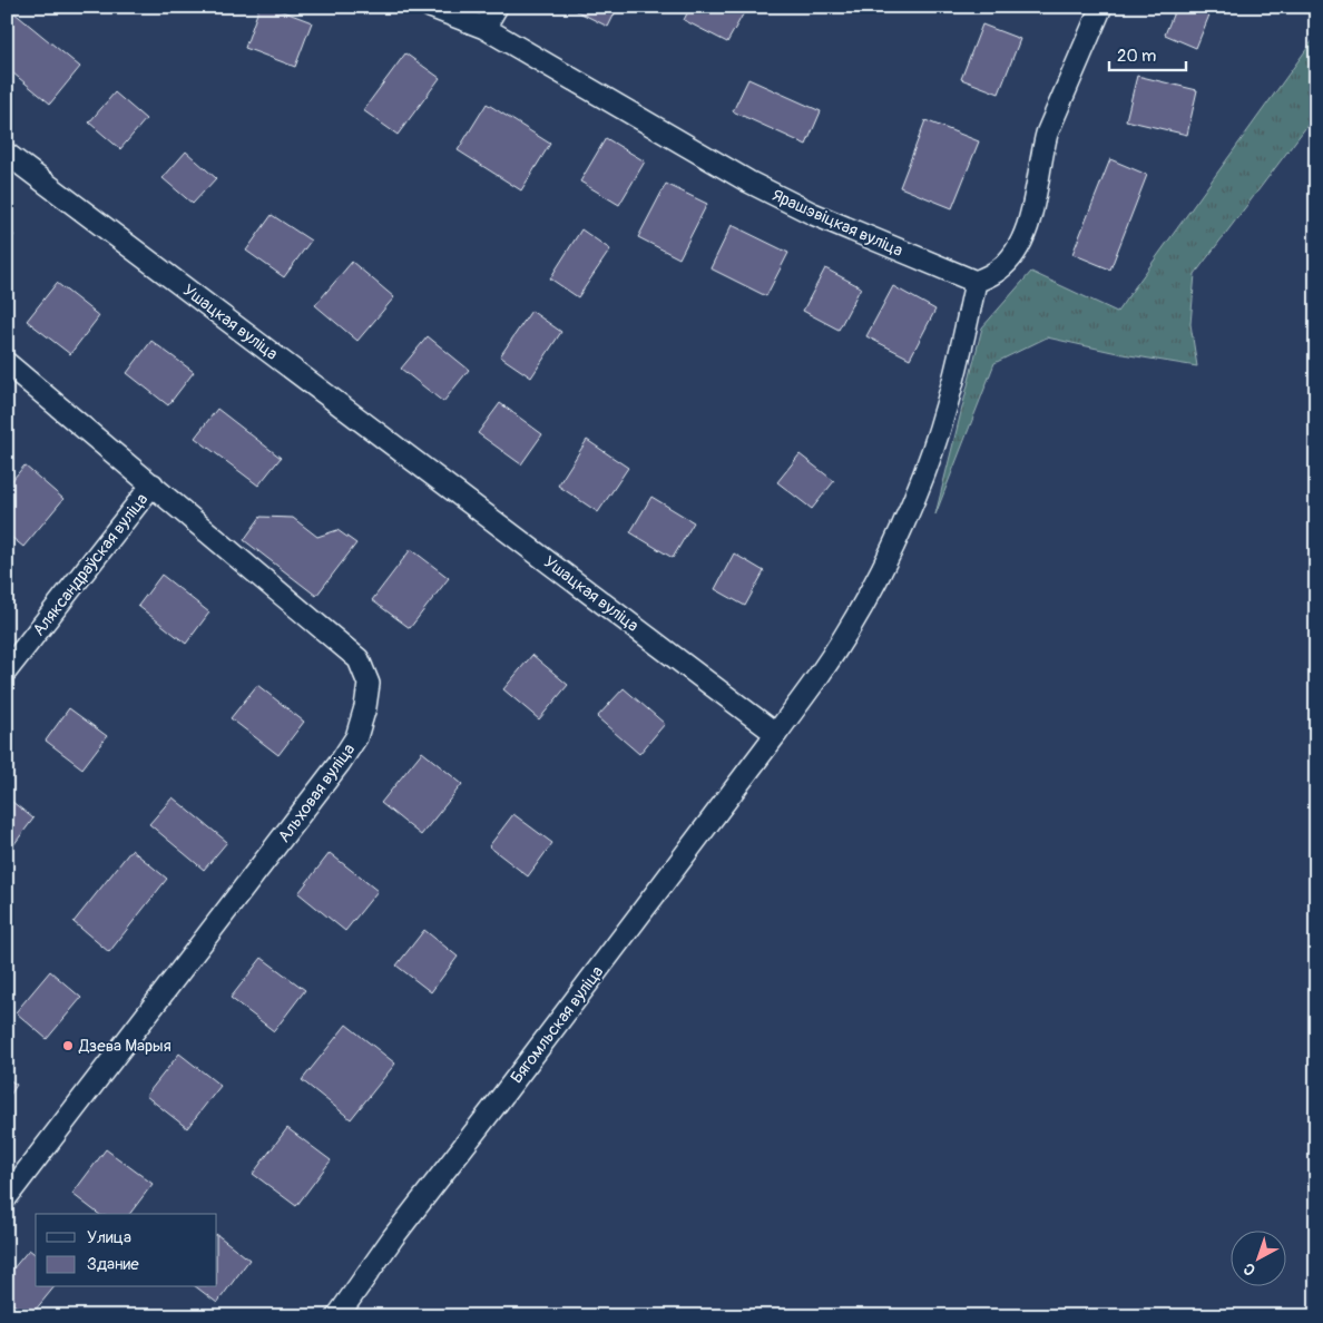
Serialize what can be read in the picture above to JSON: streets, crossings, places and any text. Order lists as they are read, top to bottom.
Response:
{
  "streets": {
    "street": [
      "Ярашэвіцкая вуліца",
      "Ушацкая вуліца",
      "Аляксандраўская вуліца",
      "Альховая вуліца",
      "Бягомльская вуліца"
    ]
  },
  "crossings": [
    ["Ушацкая вуліца", "Бягомльская вуліца"],
    ["Аляксандраўская вуліца", "Альховая вуліца"]
  ],
  "places": ["Дзева Марыя"],
  "legend": ["Улица", "Здание"],
  "scale_bar": "20 m",
  "north": "bottom left"
}
